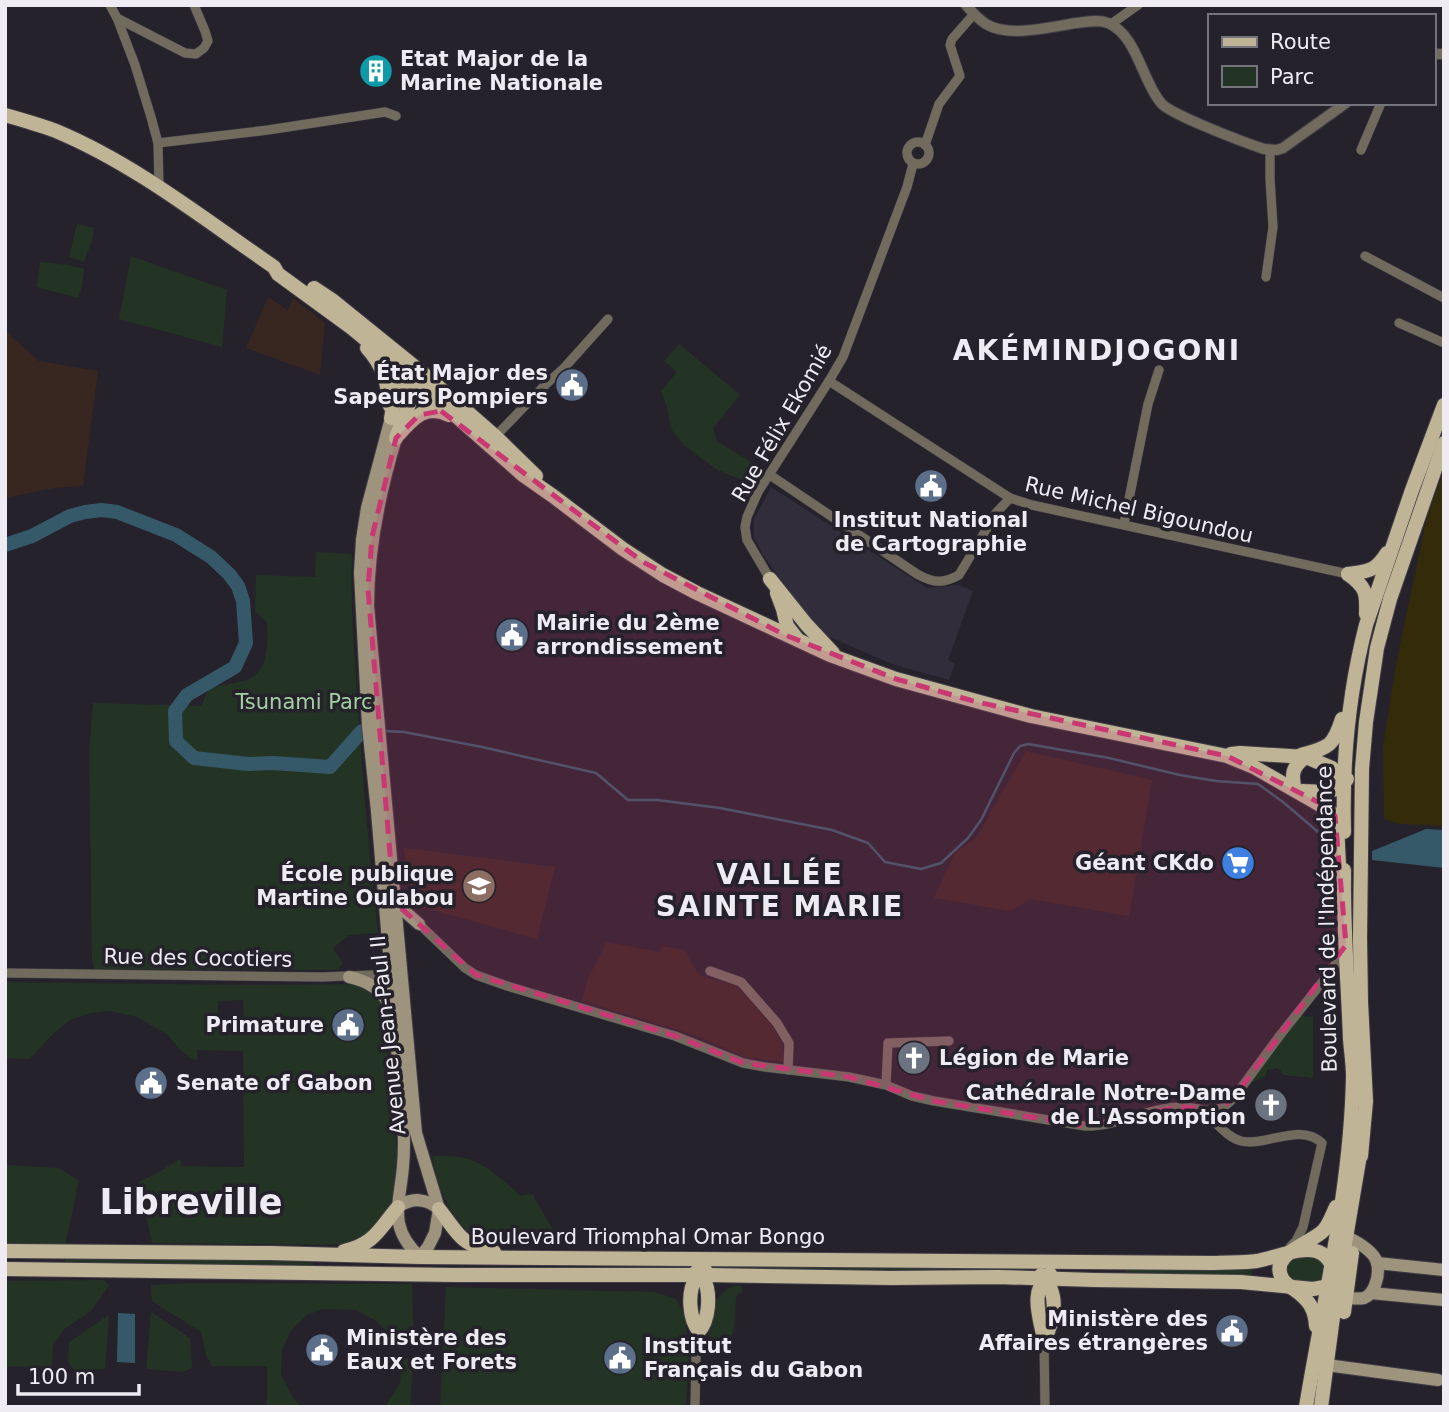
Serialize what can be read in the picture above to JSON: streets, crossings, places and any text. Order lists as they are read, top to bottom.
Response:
{
  "streets": {
    "main road": ["Boulevard de l'Indépendance", "Avenue Jean-Paul II", "Boulevard Triomphal Omar Bongo"],
    "street": ["Rue Félix Ekomié", "Rue Michel Bigoundou", "Rue des Cocotiers"]
  },
  "crossings": [
    ["Rue Félix Ekomié", "Rue Michel Bigoundou"],
    ["Boulevard de l'Indépendance", "Boulevard Triomphal Omar Bongo"],
    ["Rue des Cocotiers", "Avenue Jean-Paul II"]
  ],
  "districts": ["AKÉMINDJOGONI", "VALLÉE SAINTE MARIE", "Libreville"],
  "parks": ["Tsunami Parc"],
  "places": {
    "building": ["Etat Major de la Marine Nationale"],
    "public building": [
      "État Major des Sapeurs Pompiers",
      "Institut National de Cartographie",
      "Mairie du 2ème arrondissement",
      "Primature",
      "Senate of Gabon",
      "Ministère des Affaires étrangères",
      "Ministère des Eaux et Forets",
      "Institut Français du Gabon"
    ],
    "supermarket": ["Géant CKdo"],
    "school or university": ["École publique Martine Oulabou"],
    "church": ["Légion de Marie", "Cathédrale Notre-Dame de L'Assomption"]
  },
  "legend": ["Route", "Parc"],
  "scale_bar": "100 m"
}
